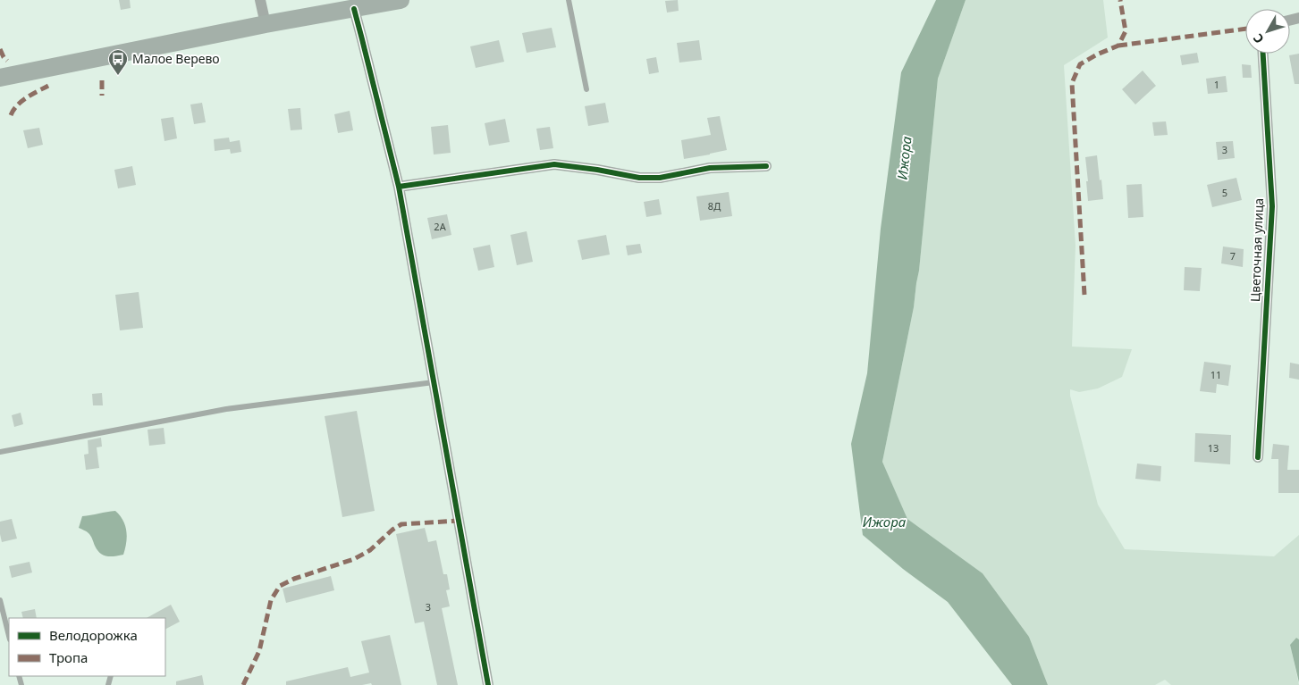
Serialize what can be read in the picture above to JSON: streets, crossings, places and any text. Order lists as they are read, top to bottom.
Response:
{
  "streets": {
    "street": ["Цветочная улица"]
  },
  "water": ["Ижора"],
  "places": {
    "bus stop": ["Малое Верево"]
  },
  "house_numbers": [
    "1",
    "3",
    "5",
    "8Д",
    "2А",
    "7",
    "11",
    "13",
    "3"
  ],
  "legend": ["Велодорожка", "Тропа"],
  "north": "bottom left"
}
